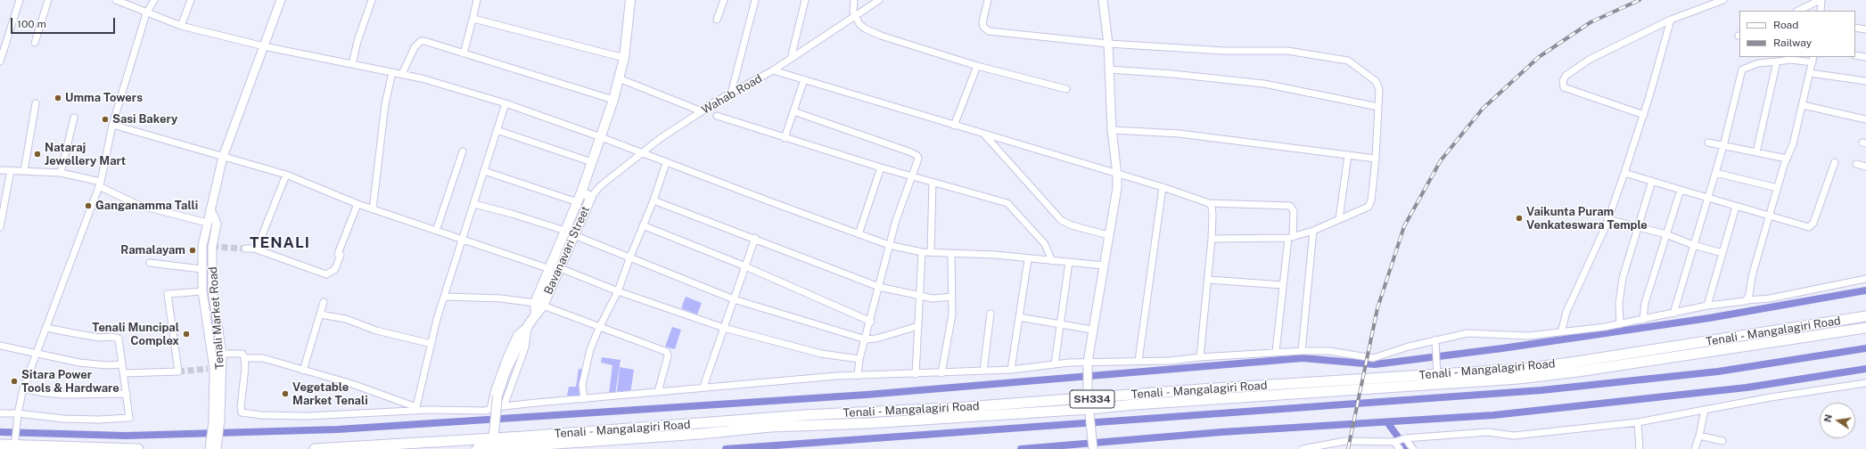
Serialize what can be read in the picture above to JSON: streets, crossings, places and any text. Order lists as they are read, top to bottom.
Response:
{
  "streets": {
    "main road": ["Bavanavari Street", "Tenali - Mangalagiri Road", "SH334"],
    "street": ["Wahab Road", "Tenali Market Road"]
  },
  "crossings": [
    ["Wahab Road", "Bavanavari Street"],
    ["Bavanavari Street", "Tenali - Mangalagiri Road"],
    ["Bavanavari Street", "SH334"],
    ["Tenali - Mangalagiri Road", "SH334"]
  ],
  "districts": ["TENALI"],
  "places": [
    "Umma Towers",
    "Sasi Bakery",
    "Nataraj Jewellery Mart",
    "Ganganamma Talli",
    "Vaikunta Puram Venkateswara Temple",
    "Ramalayam",
    "Tenali Muncipal Complex",
    "Sitara Power Tools & Hardware",
    "Vegetable Market Tenali"
  ],
  "legend": ["Road", "Railway"],
  "scale_bar": "100 m",
  "north": "left"
}
